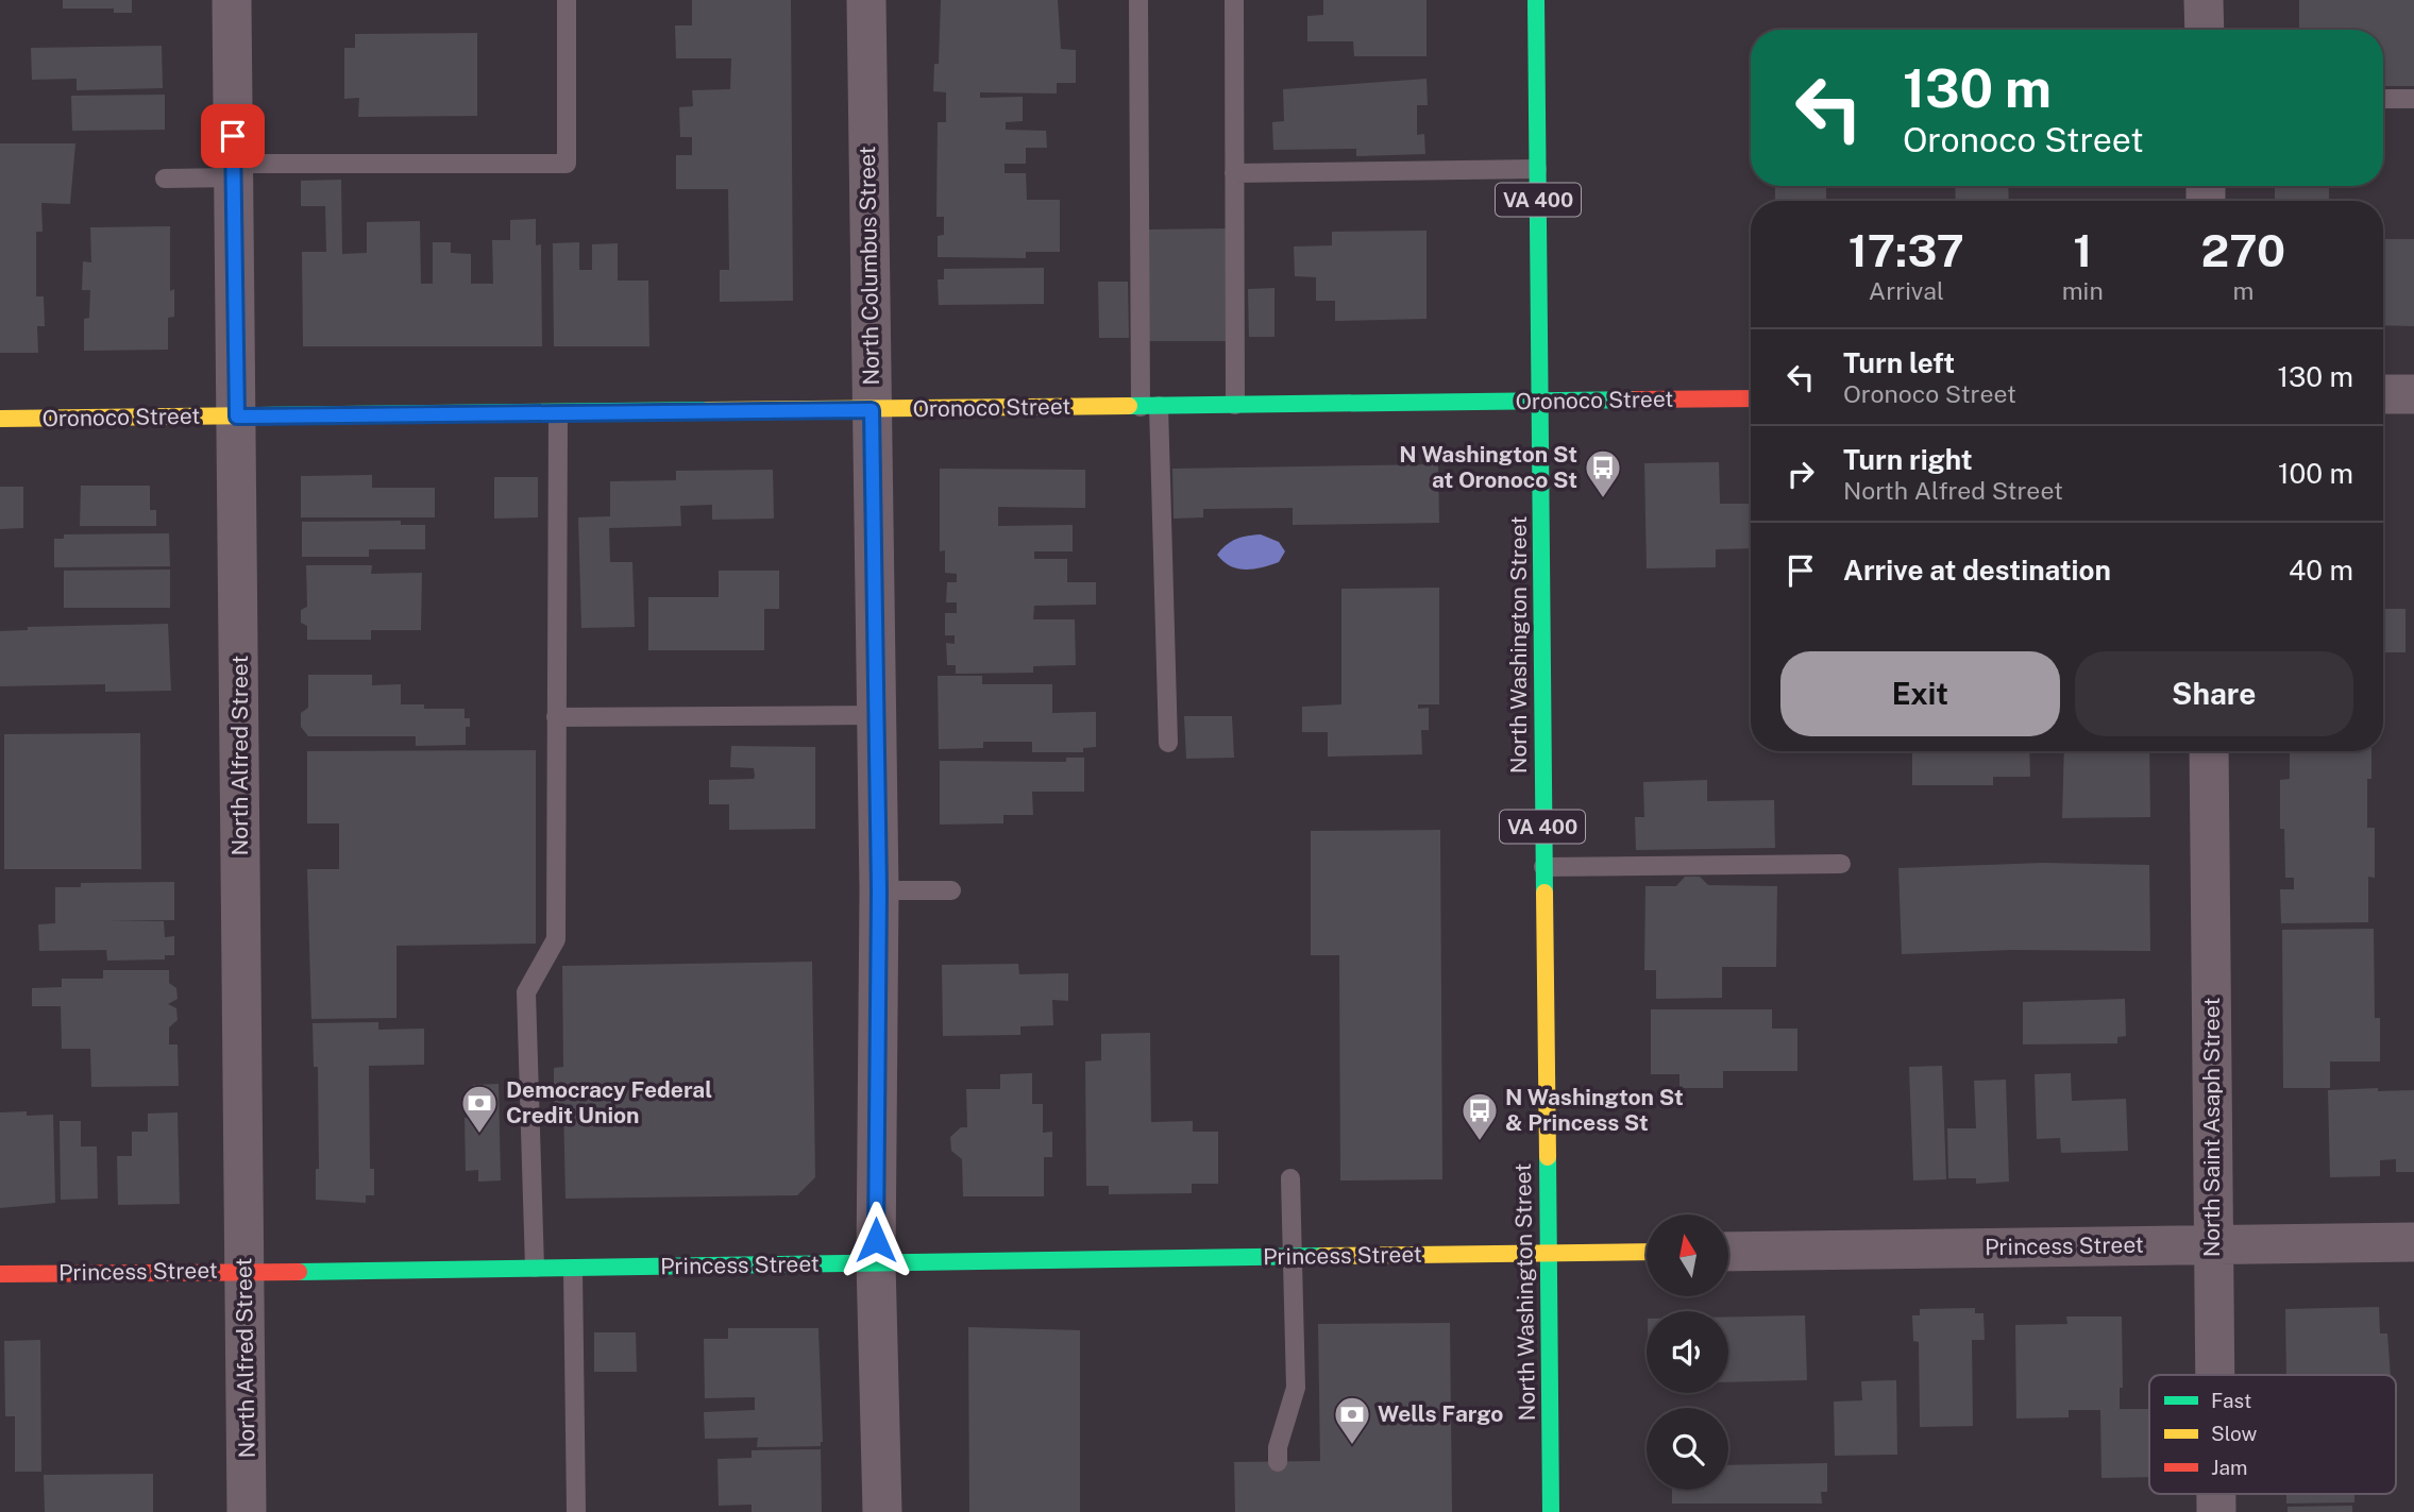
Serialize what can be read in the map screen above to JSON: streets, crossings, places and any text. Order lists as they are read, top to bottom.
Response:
{
  "streets": {
    "street": [
      "VA 400",
      "North Columbus Street",
      "Oronoco Street",
      "North Washington Street",
      "North Alfred Street",
      "North Saint Asaph Street",
      "Princess Street"
    ]
  },
  "crossings": [
    ["North Columbus Street", "Oronoco Street"],
    ["North Columbus Street", "Princess Street"],
    ["Oronoco Street", "North Washington Street"],
    ["Oronoco Street", "North Alfred Street"],
    ["North Washington Street", "Princess Street"],
    ["North Alfred Street", "Princess Street"],
    ["North Saint Asaph Street", "Princess Street"]
  ],
  "places": {
    "bus stop": ["N Washington St at Oronoco St", "N Washington St & Princess St"],
    "bank": ["Democracy Federal Credit Union", "Wells Fargo"]
  },
  "legend": ["Fast", "Slow", "Jam"],
  "north": "top",
  "page": {
    "turn": ["130 m", "Oronoco Street"],
    "eta": [
      "17:37",
      "Arrival",
      "1",
      "min",
      "270",
      "m"
    ],
    "list": [
      {
        "name": "Turn left",
        "note": "Oronoco Street",
        "value": "130 m"
      },
      {
        "name": "Turn right",
        "note": "North Alfred Street",
        "value": "100 m"
      },
      {
        "name": "Arrive at destination",
        "value": "40 m"
      }
    ],
    "buttons": ["Exit", "Share"]
  }
}
